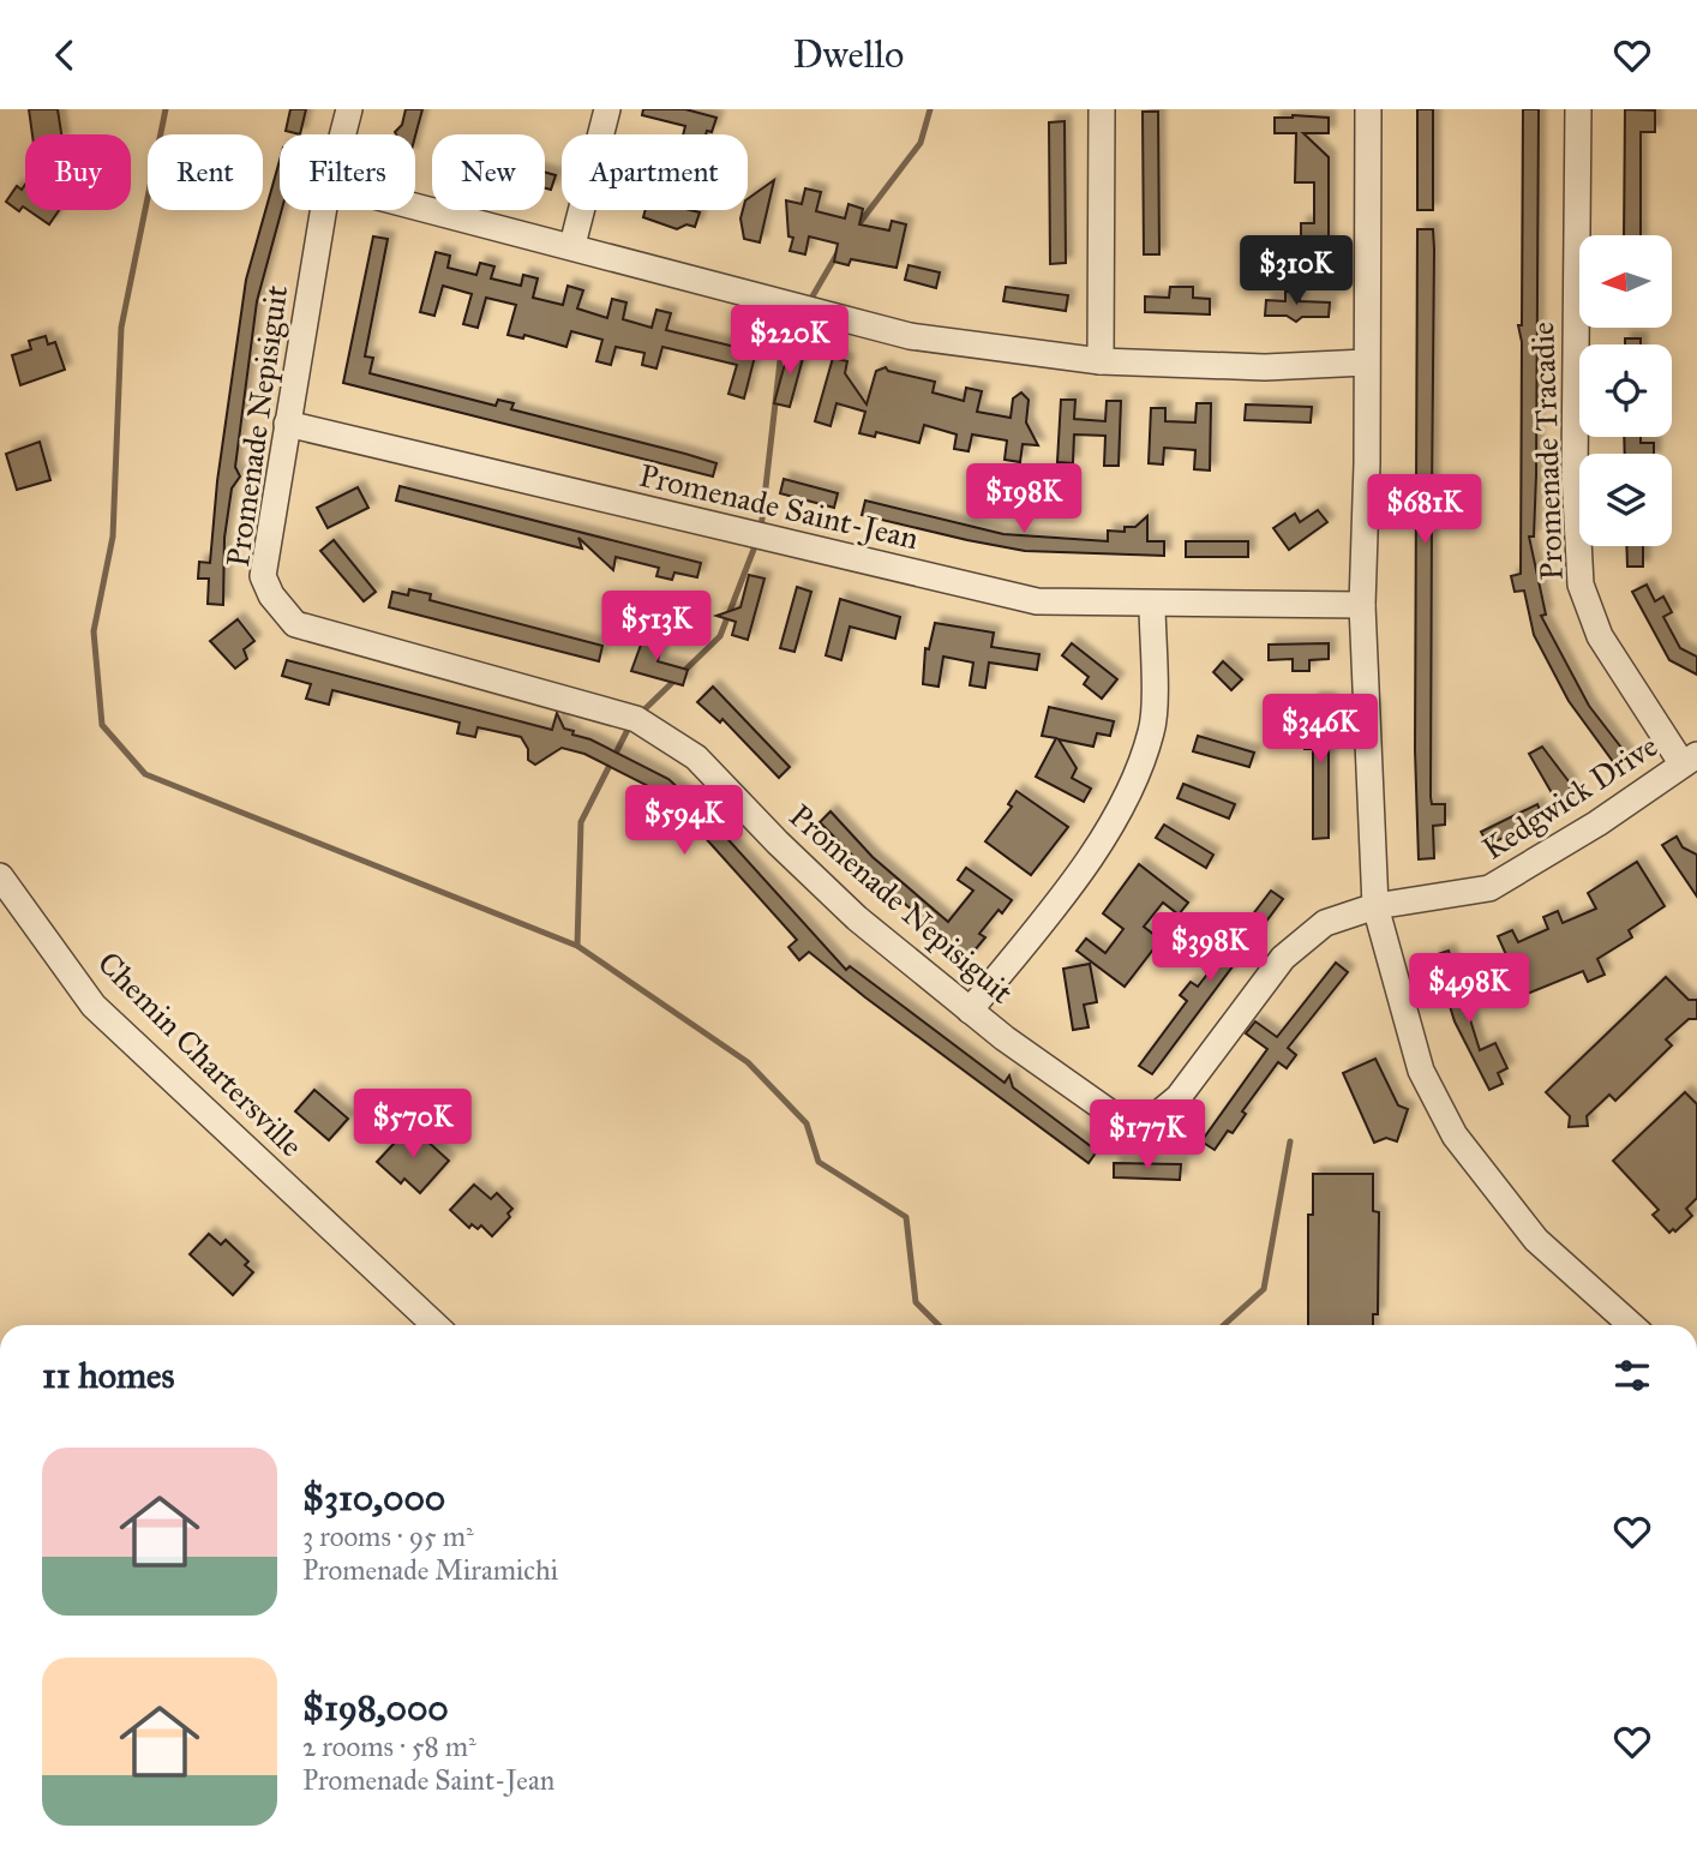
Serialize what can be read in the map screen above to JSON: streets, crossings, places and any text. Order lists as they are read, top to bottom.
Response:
{
  "streets": {
    "street": [
      "Promenade Nepisiguit",
      "Promenade Tracadie",
      "Promenade Saint-Jean",
      "Kedgwick Drive",
      "Chemin Chartersville"
    ]
  },
  "crossings": [
    ["Promenade Nepisiguit", "Promenade Saint-Jean"],
    ["Promenade Nepisiguit", "Kedgwick Drive"],
    ["Promenade Tracadie", "Kedgwick Drive"]
  ],
  "north": "left",
  "page": {
    "header": "Dwello",
    "chip": [
      "Buy",
      "Rent",
      "Filters",
      "New",
      "Apartment"
    ],
    "price": [
      "$310K",
      "$220K",
      "$198K",
      "$681K",
      "$513K",
      "$346K",
      "$594K",
      "$398K",
      "$498K",
      "$570K",
      "$177K"
    ],
    "heading": "11 homes",
    "list": [
      {
        "name": "$310,000",
        "note": "3 rooms · 95 m² · Promenade Miramichi"
      },
      {
        "name": "$198,000",
        "note": "2 rooms · 58 m² · Promenade Saint-Jean"
      }
    ]
  }
}
